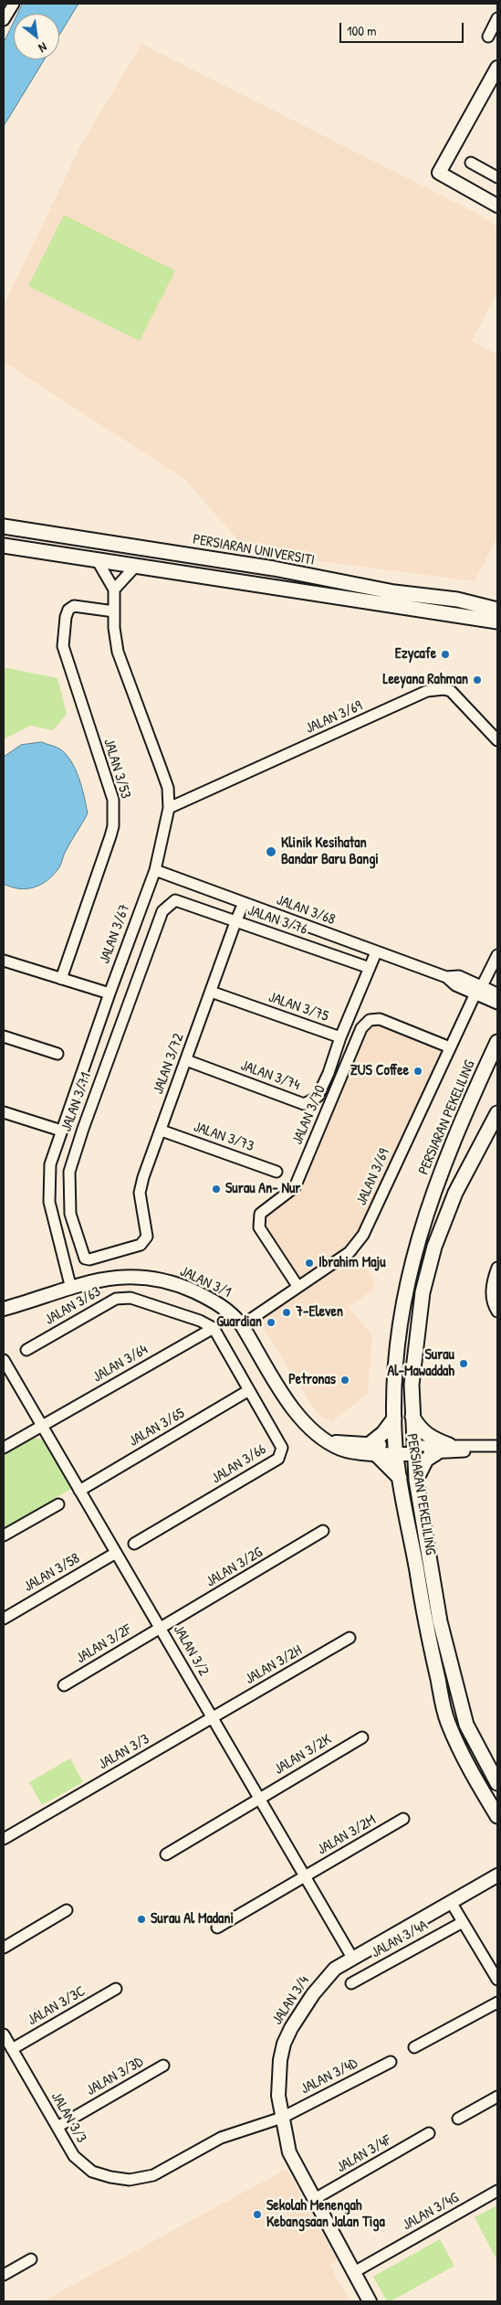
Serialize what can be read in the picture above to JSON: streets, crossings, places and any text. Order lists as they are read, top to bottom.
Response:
{
  "streets": {
    "main road": ["PERSIARAN UNIVERSITI", "PERSIARAN PEKELILING"],
    "street": [
      "JALAN 3/69",
      "JALAN 3/53",
      "JALAN 3/68",
      "JALAN 3/76",
      "JALAN 3/67",
      "JALAN 3/75",
      "JALAN 3/72",
      "JALAN 3/74",
      "JALAN 3/71",
      "JALAN 3/70",
      "JALAN 3/73",
      "JALAN 3/1",
      "JALAN 3/63",
      "JALAN 3/64",
      "JALAN 3/65",
      "JALAN 3/66",
      "JALAN 3/2G",
      "JALAN 3/58",
      "JALAN 3/2F",
      "JALAN 3/2",
      "JALAN 3/2H",
      "JALAN 3/3",
      "JALAN 3/2K",
      "JALAN 3/2M",
      "JALAN 3/4A",
      "JALAN 3/4",
      "JALAN 3/3C",
      "JALAN 3/3D",
      "JALAN 3/4D",
      "JALAN 3/4F",
      "JALAN 3/4G"
    ]
  },
  "crossings": [
    ["JALAN 3/69", "JALAN 3/68"],
    ["JALAN 3/69", "JALAN 3/67"],
    ["JALAN 3/69", "JALAN 3/70"],
    ["JALAN 3/69", "JALAN 3/1"],
    ["JALAN 3/53", "JALAN 3/67"],
    ["JALAN 3/68", "JALAN 3/67"],
    ["JALAN 3/68", "JALAN 3/72"],
    ["JALAN 3/76", "JALAN 3/72"],
    ["JALAN 3/76", "JALAN 3/71"],
    ["JALAN 3/67", "JALAN 3/1"],
    ["JALAN 3/75", "JALAN 3/72"],
    ["JALAN 3/75", "JALAN 3/74"],
    ["JALAN 3/72", "JALAN 3/74"],
    ["JALAN 3/72", "JALAN 3/71"],
    ["JALAN 3/72", "JALAN 3/73"],
    ["PERSIARAN PEKELILING", "JALAN 3/1"],
    ["JALAN 3/63", "JALAN 3/64"],
    ["JALAN 3/63", "JALAN 3/66"],
    ["JALAN 3/64", "JALAN 3/66"],
    ["JALAN 3/64", "JALAN 3/2"],
    ["JALAN 3/65", "JALAN 3/66"],
    ["JALAN 3/65", "JALAN 3/2"],
    ["JALAN 3/2G", "JALAN 3/2F"],
    ["JALAN 3/2G", "JALAN 3/2"],
    ["JALAN 3/58", "JALAN 3/2"],
    ["JALAN 3/2F", "JALAN 3/2"],
    ["JALAN 3/2", "JALAN 3/2H"],
    ["JALAN 3/2", "JALAN 3/3"],
    ["JALAN 3/2", "JALAN 3/2K"],
    ["JALAN 3/2", "JALAN 3/2M"],
    ["JALAN 3/2", "JALAN 3/4"],
    ["JALAN 3/2H", "JALAN 3/3"],
    ["JALAN 3/3", "JALAN 3/3C"],
    ["JALAN 3/3", "JALAN 3/3D"],
    ["JALAN 3/3", "JALAN 3/4D"],
    ["JALAN 3/4", "JALAN 3/4D"],
    ["JALAN 3/4", "JALAN 3/4F"],
    ["JALAN 3/4", "JALAN 3/4G"]
  ],
  "places": [
    "Ezycafe",
    "Leeyana Rahman",
    "Klinik Kesihatan Bandar Baru Bangi",
    "ZUS Coffee",
    "Surau An- Nur",
    "Ibrahim Maju",
    "7-Eleven",
    "Guardian",
    "Surau Al-Mawaddah",
    "Petronas",
    "Surau Al Madani",
    "Sekolah Menengah Kebangsaan Jalan Tiga"
  ],
  "scale_bar": "100 m",
  "north": "bottom right"
}
